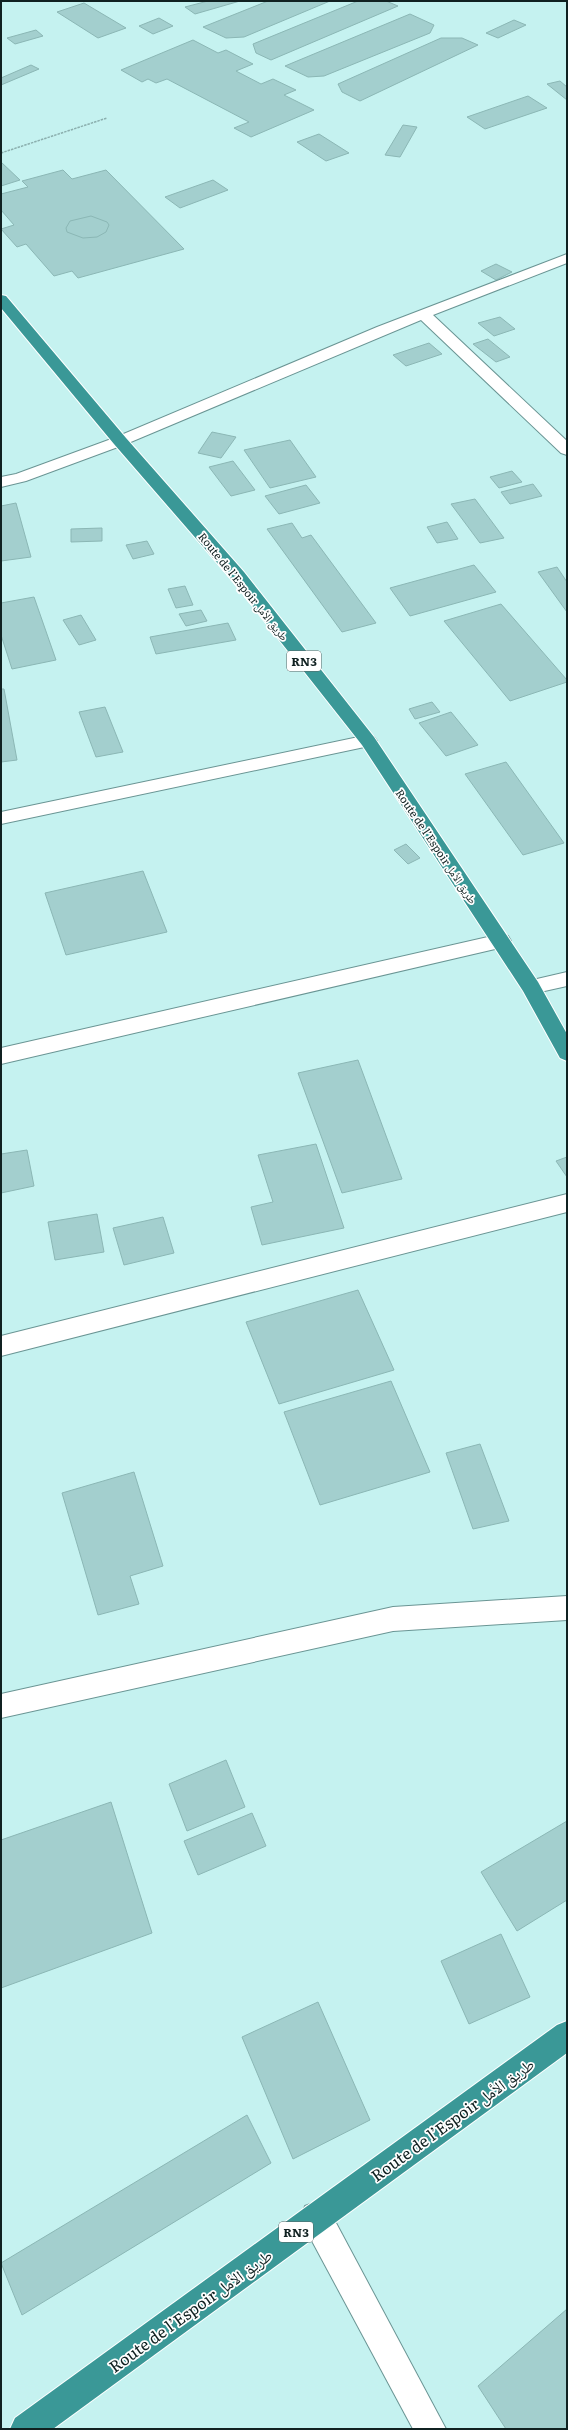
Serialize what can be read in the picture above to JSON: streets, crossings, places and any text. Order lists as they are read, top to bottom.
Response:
{
  "streets": {
    "highway": ["Route de l’Espoir طريق الأمل", "RN3"]
  }
}
